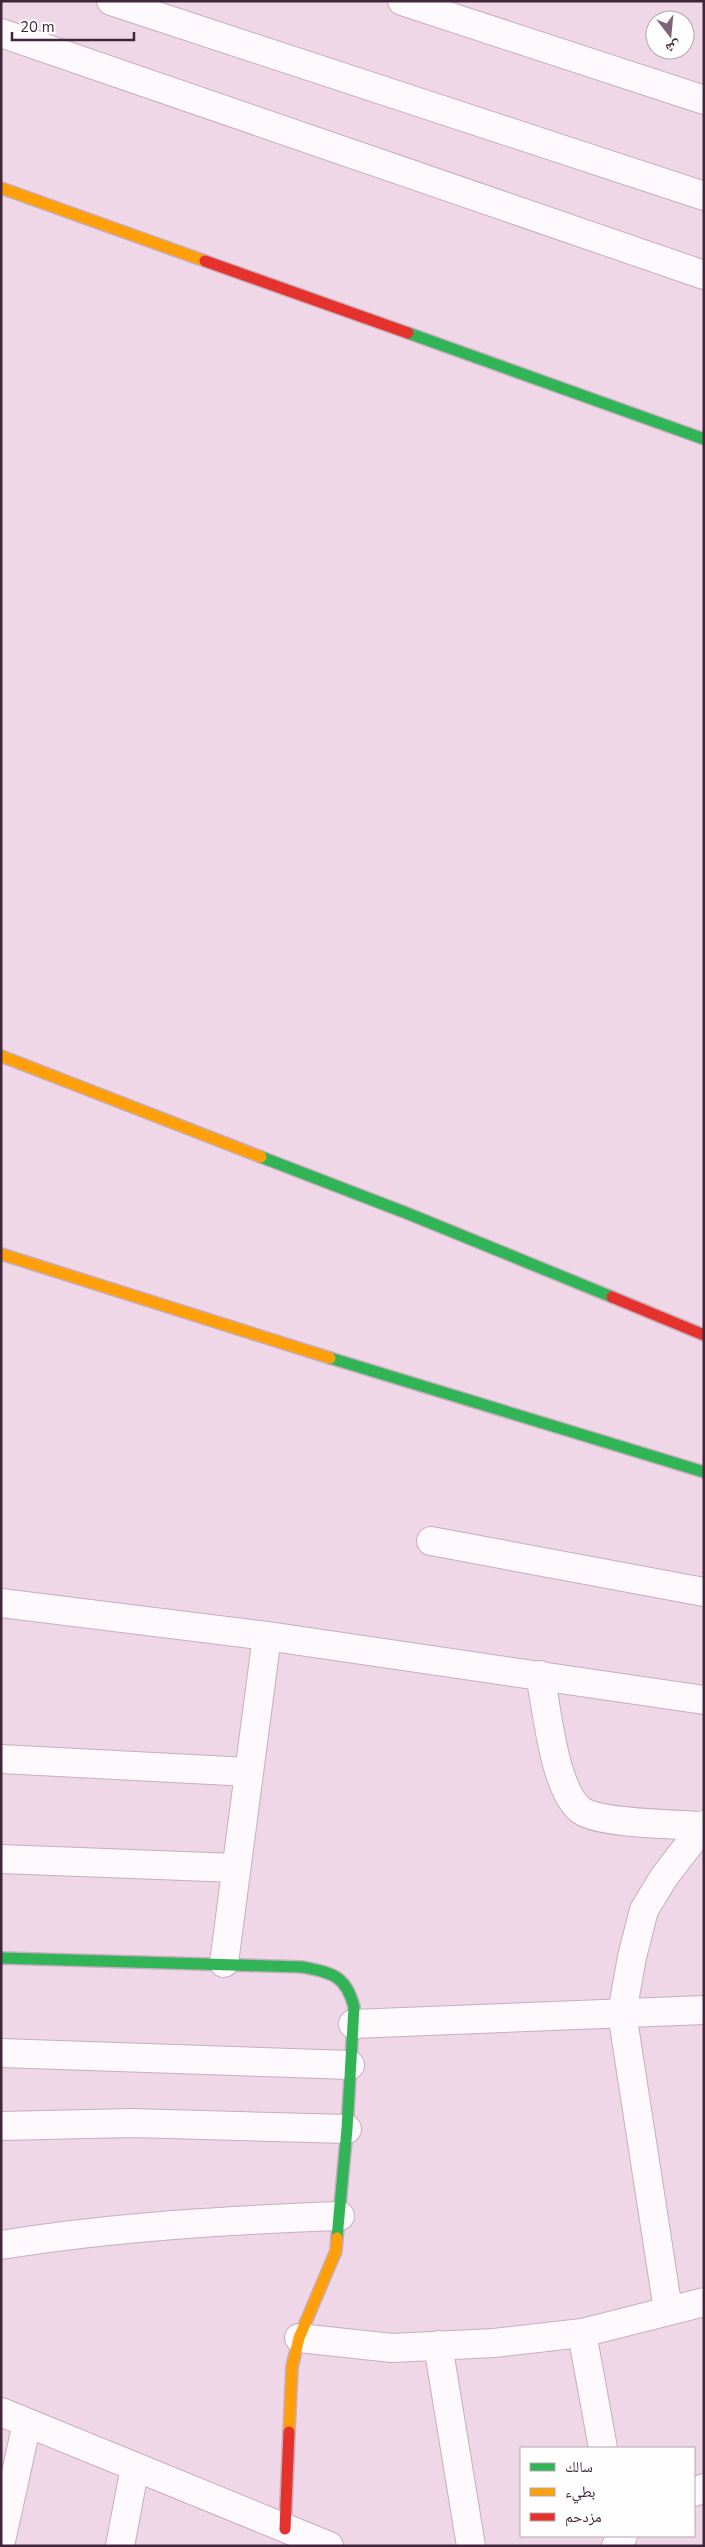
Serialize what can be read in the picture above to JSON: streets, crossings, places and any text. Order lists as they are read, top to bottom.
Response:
{
  "legend": ["سالك", "بطيء", "مزدحم"],
  "scale_bar": "20 m",
  "north": "bottom"
}
